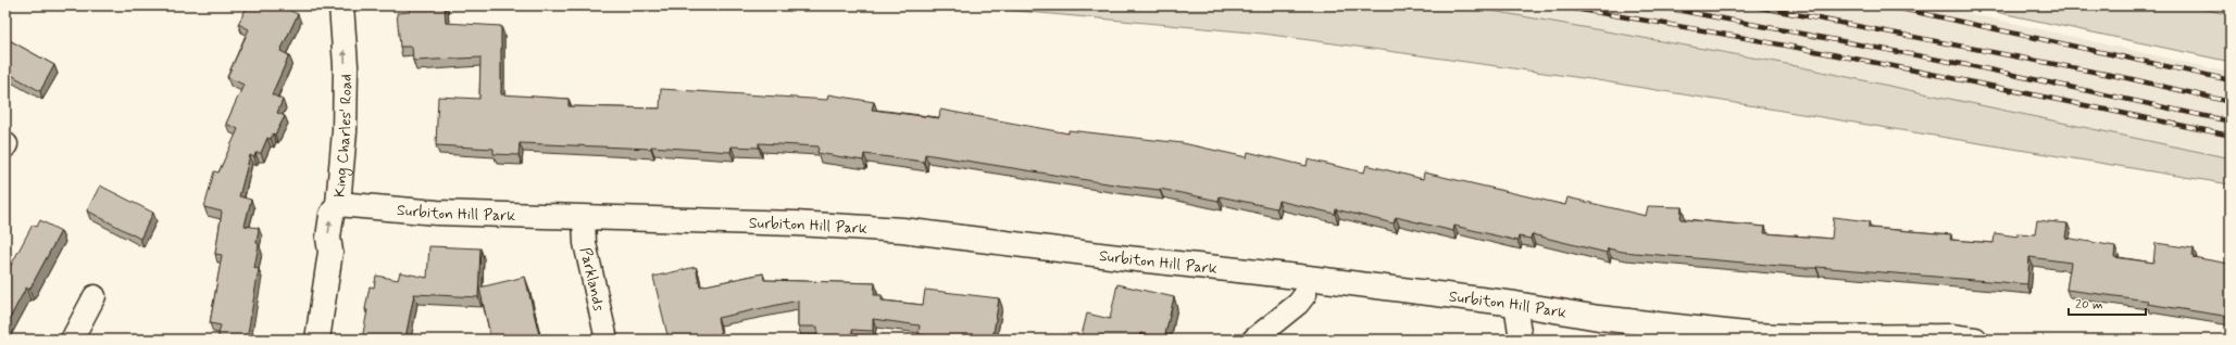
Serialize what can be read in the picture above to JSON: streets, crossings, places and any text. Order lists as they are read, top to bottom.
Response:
{
  "streets": {
    "street": ["King Charles' Road", "Surbiton Hill Park", "Parklands"]
  },
  "crossings": [
    ["King Charles' Road", "Surbiton Hill Park"],
    ["Surbiton Hill Park", "Parklands"]
  ],
  "one_way": ["King Charles' Road"],
  "scale_bar": "20 m"
}
